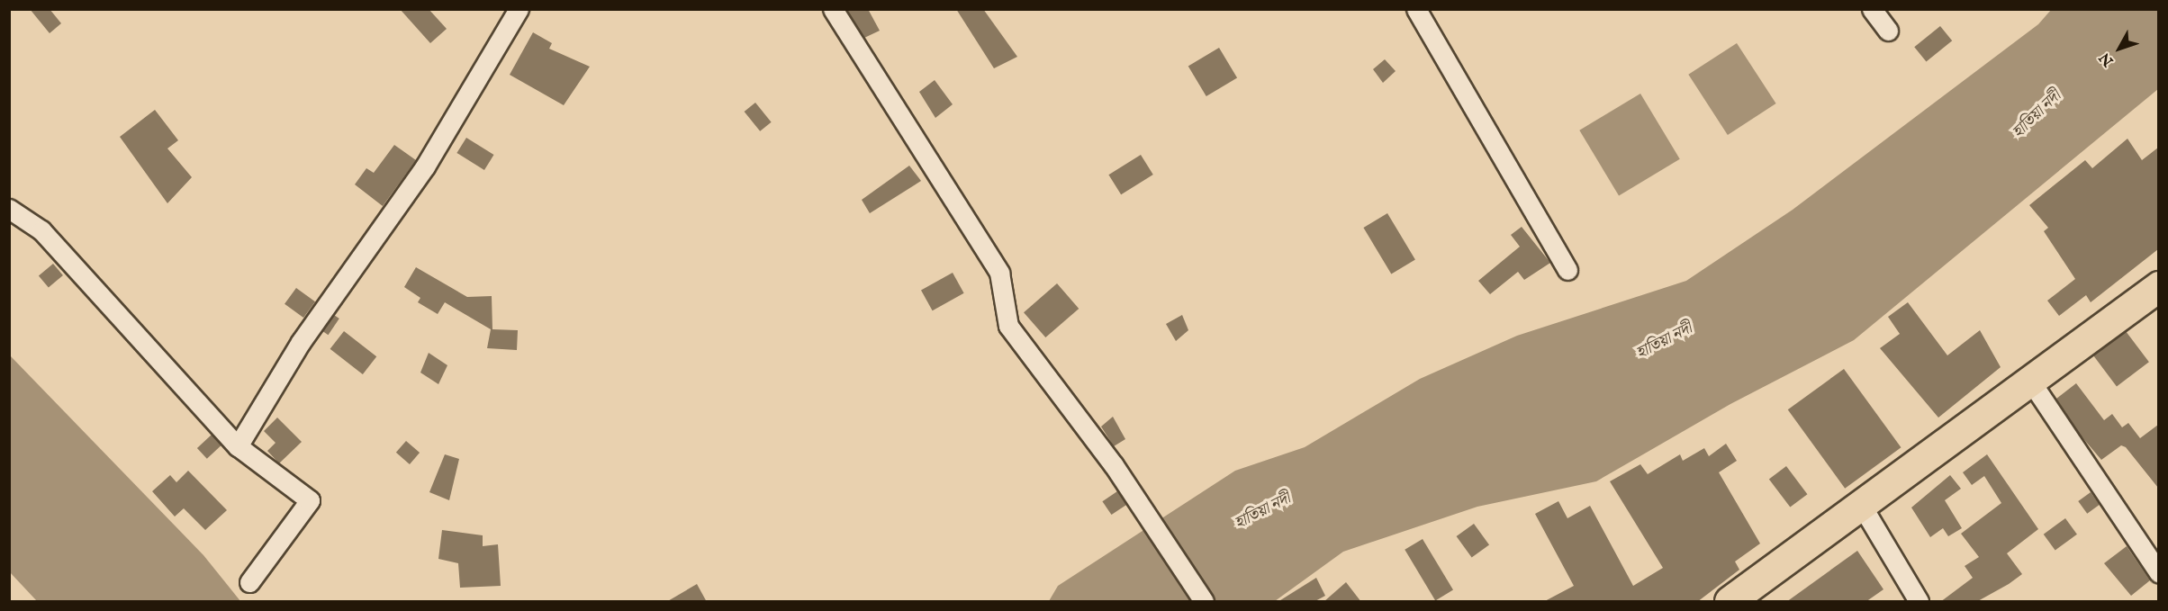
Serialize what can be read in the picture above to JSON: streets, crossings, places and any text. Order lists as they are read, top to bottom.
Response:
{
  "water": ["হাতিয়া নদী"],
  "north": "bottom left"
}
